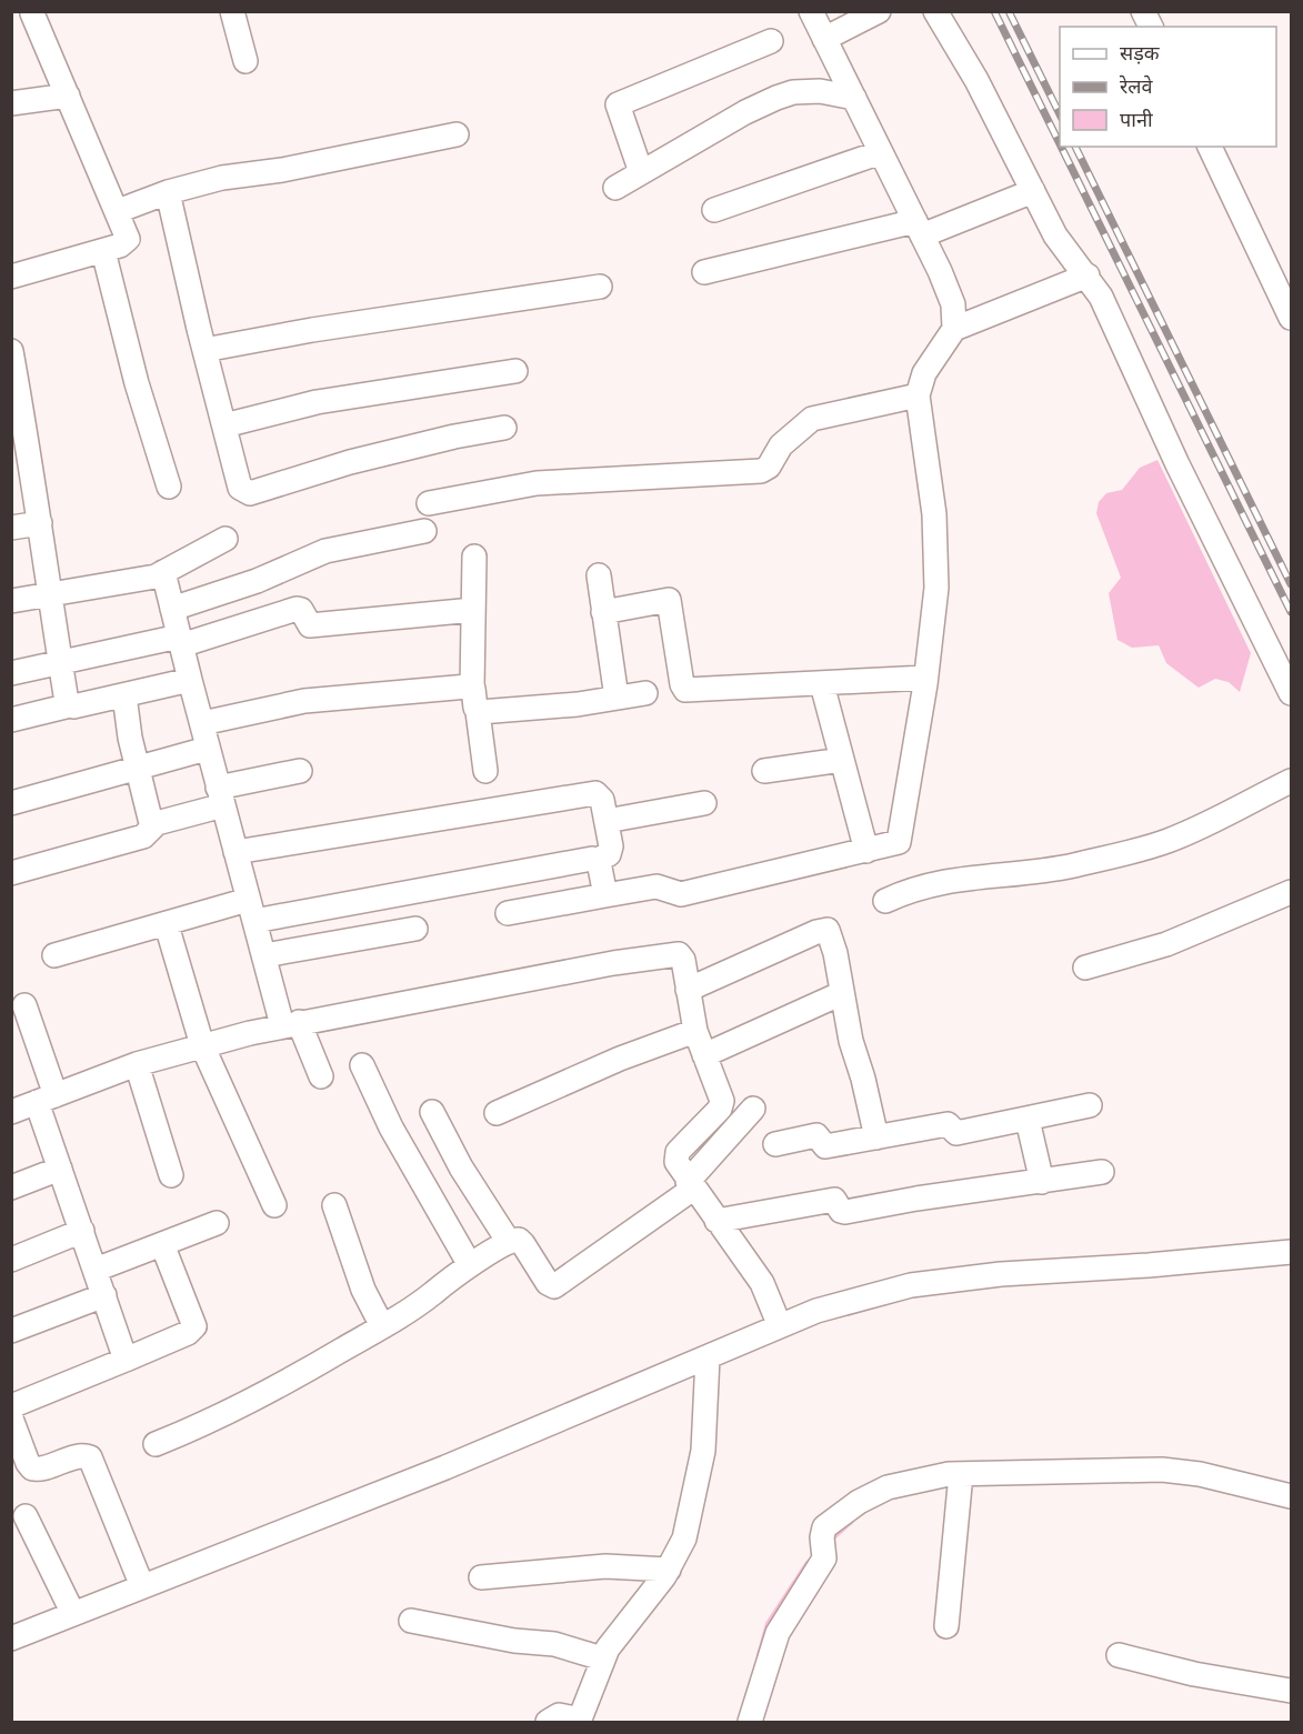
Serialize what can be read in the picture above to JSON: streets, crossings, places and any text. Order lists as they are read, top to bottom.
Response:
{
  "legend": ["सड़क", "रेलवे", "पानी"]
}
